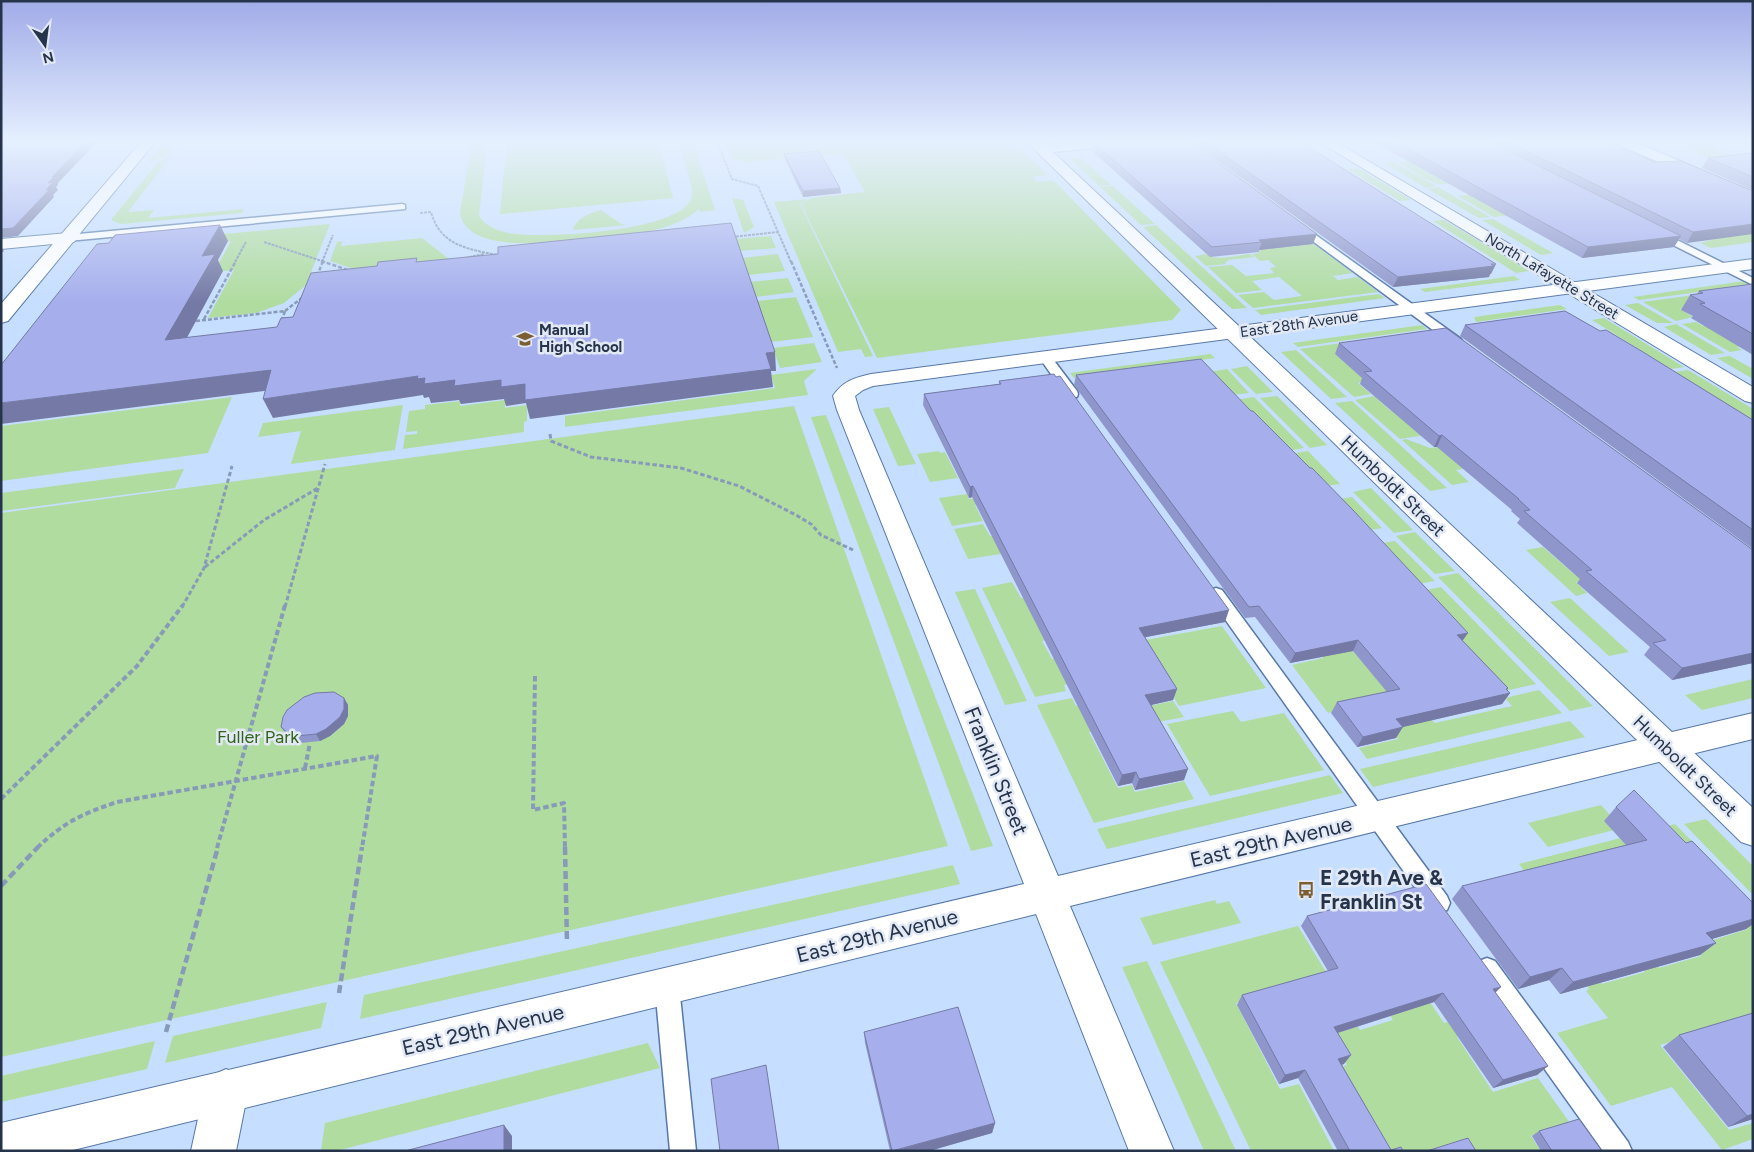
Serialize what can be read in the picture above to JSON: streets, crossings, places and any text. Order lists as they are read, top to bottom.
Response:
{
  "streets": {
    "street": [
      "North Lafayette Street",
      "East 28th Avenue",
      "Humboldt Street",
      "Franklin Street",
      "East 29th Avenue"
    ]
  },
  "crossings": [
    ["North Lafayette Street", "East 28th Avenue"],
    ["East 28th Avenue", "Humboldt Street"],
    ["East 28th Avenue", "Franklin Street"],
    ["Humboldt Street", "East 29th Avenue"],
    ["Franklin Street", "East 29th Avenue"]
  ],
  "parks": ["Fuller Park"],
  "places": {
    "school or university": ["Manual High School"],
    "bus stop": ["E 29th Ave & Franklin St"]
  },
  "north": "bottom"
}
